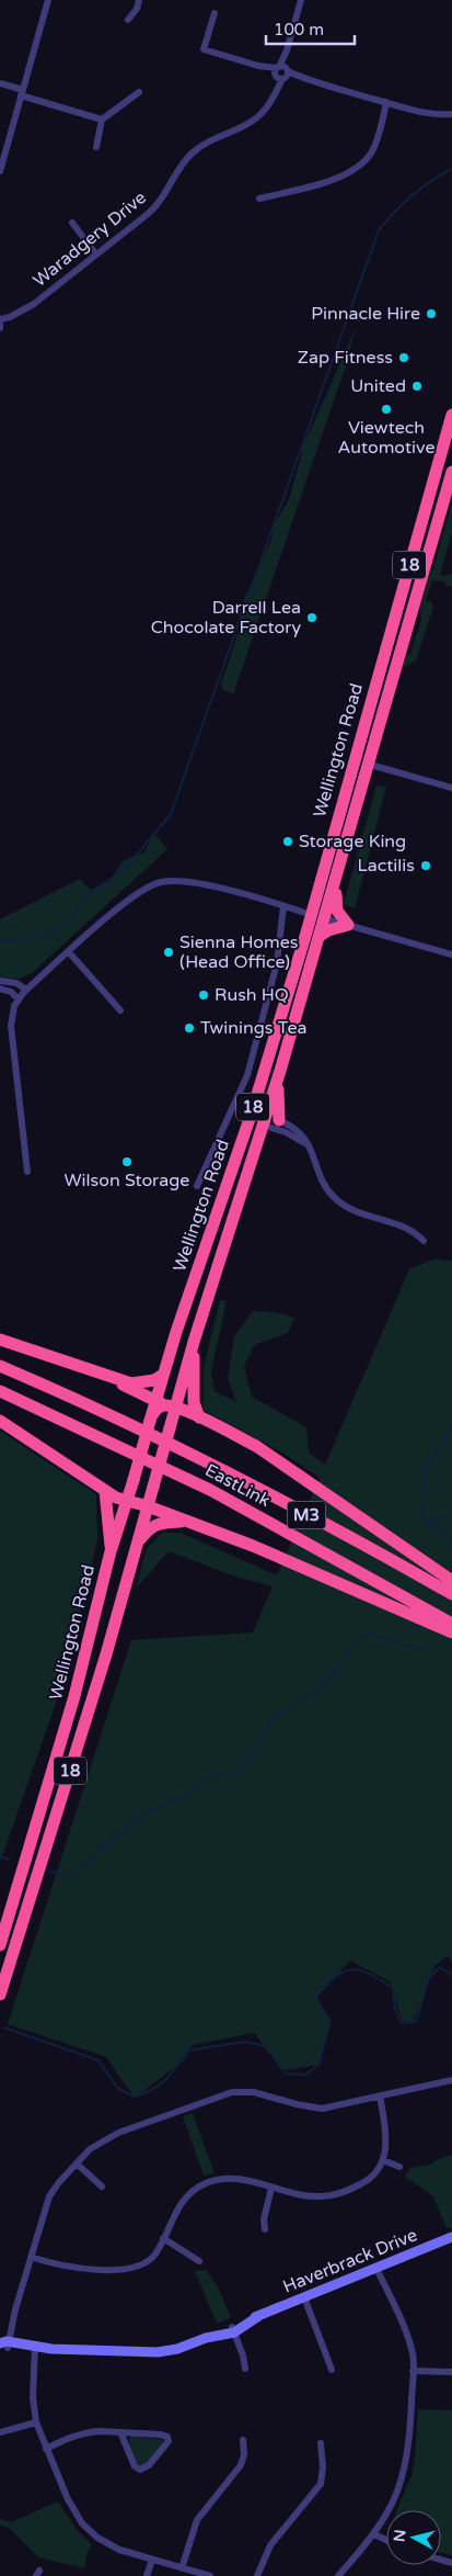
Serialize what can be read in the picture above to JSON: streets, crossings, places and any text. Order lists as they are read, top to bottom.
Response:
{
  "streets": {
    "highway": [
      "18",
      "Wellington Road",
      "EastLink",
      "M3"
    ],
    "street": ["Waradgery Drive", "Haverbrack Drive"]
  },
  "places": [
    "Pinnacle Hire",
    "Zap Fitness",
    "United",
    "Viewtech Automotive",
    "Darrell Lea Chocolate Factory",
    "Storage King",
    "Lactilis",
    "Sienna Homes (Head Office)",
    "Rush HQ",
    "Twinings Tea",
    "Wilson Storage"
  ],
  "scale_bar": "100 m",
  "north": "left"
}
